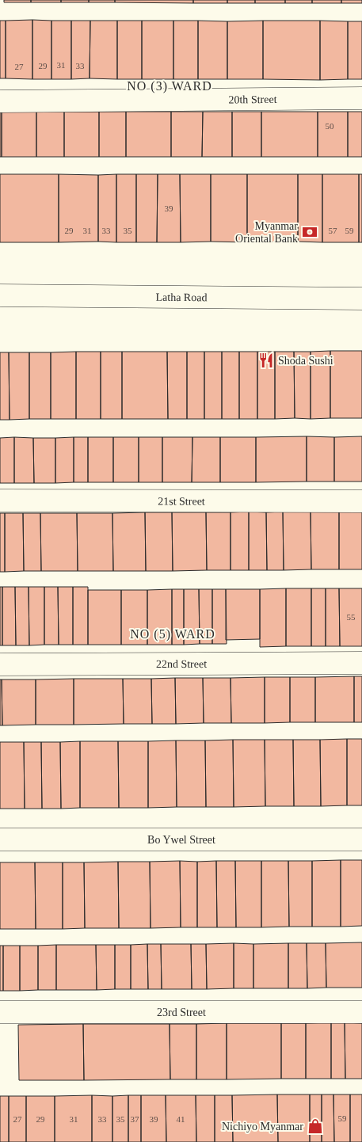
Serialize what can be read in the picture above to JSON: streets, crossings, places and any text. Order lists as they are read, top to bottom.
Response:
{
  "streets": {
    "street": [
      "20th Street",
      "Latha Road",
      "21st Street",
      "22nd Street",
      "Bo Ywel Street",
      "23rd Street"
    ]
  },
  "districts": ["NO (3) WARD", "NO (5) WARD"],
  "places": {
    "bank": ["Myanmar Oriental Bank"],
    "restaurant": ["Shoda Sushi"],
    "shop": ["Nichiyo Myanmar"]
  },
  "house_numbers": [
    "31",
    "29",
    "33",
    "27",
    "50",
    "39",
    "29",
    "31",
    "33",
    "35",
    "57",
    "59",
    "55",
    "59",
    "27",
    "29",
    "31",
    "33",
    "35",
    "37",
    "39",
    "41"
  ]
}
